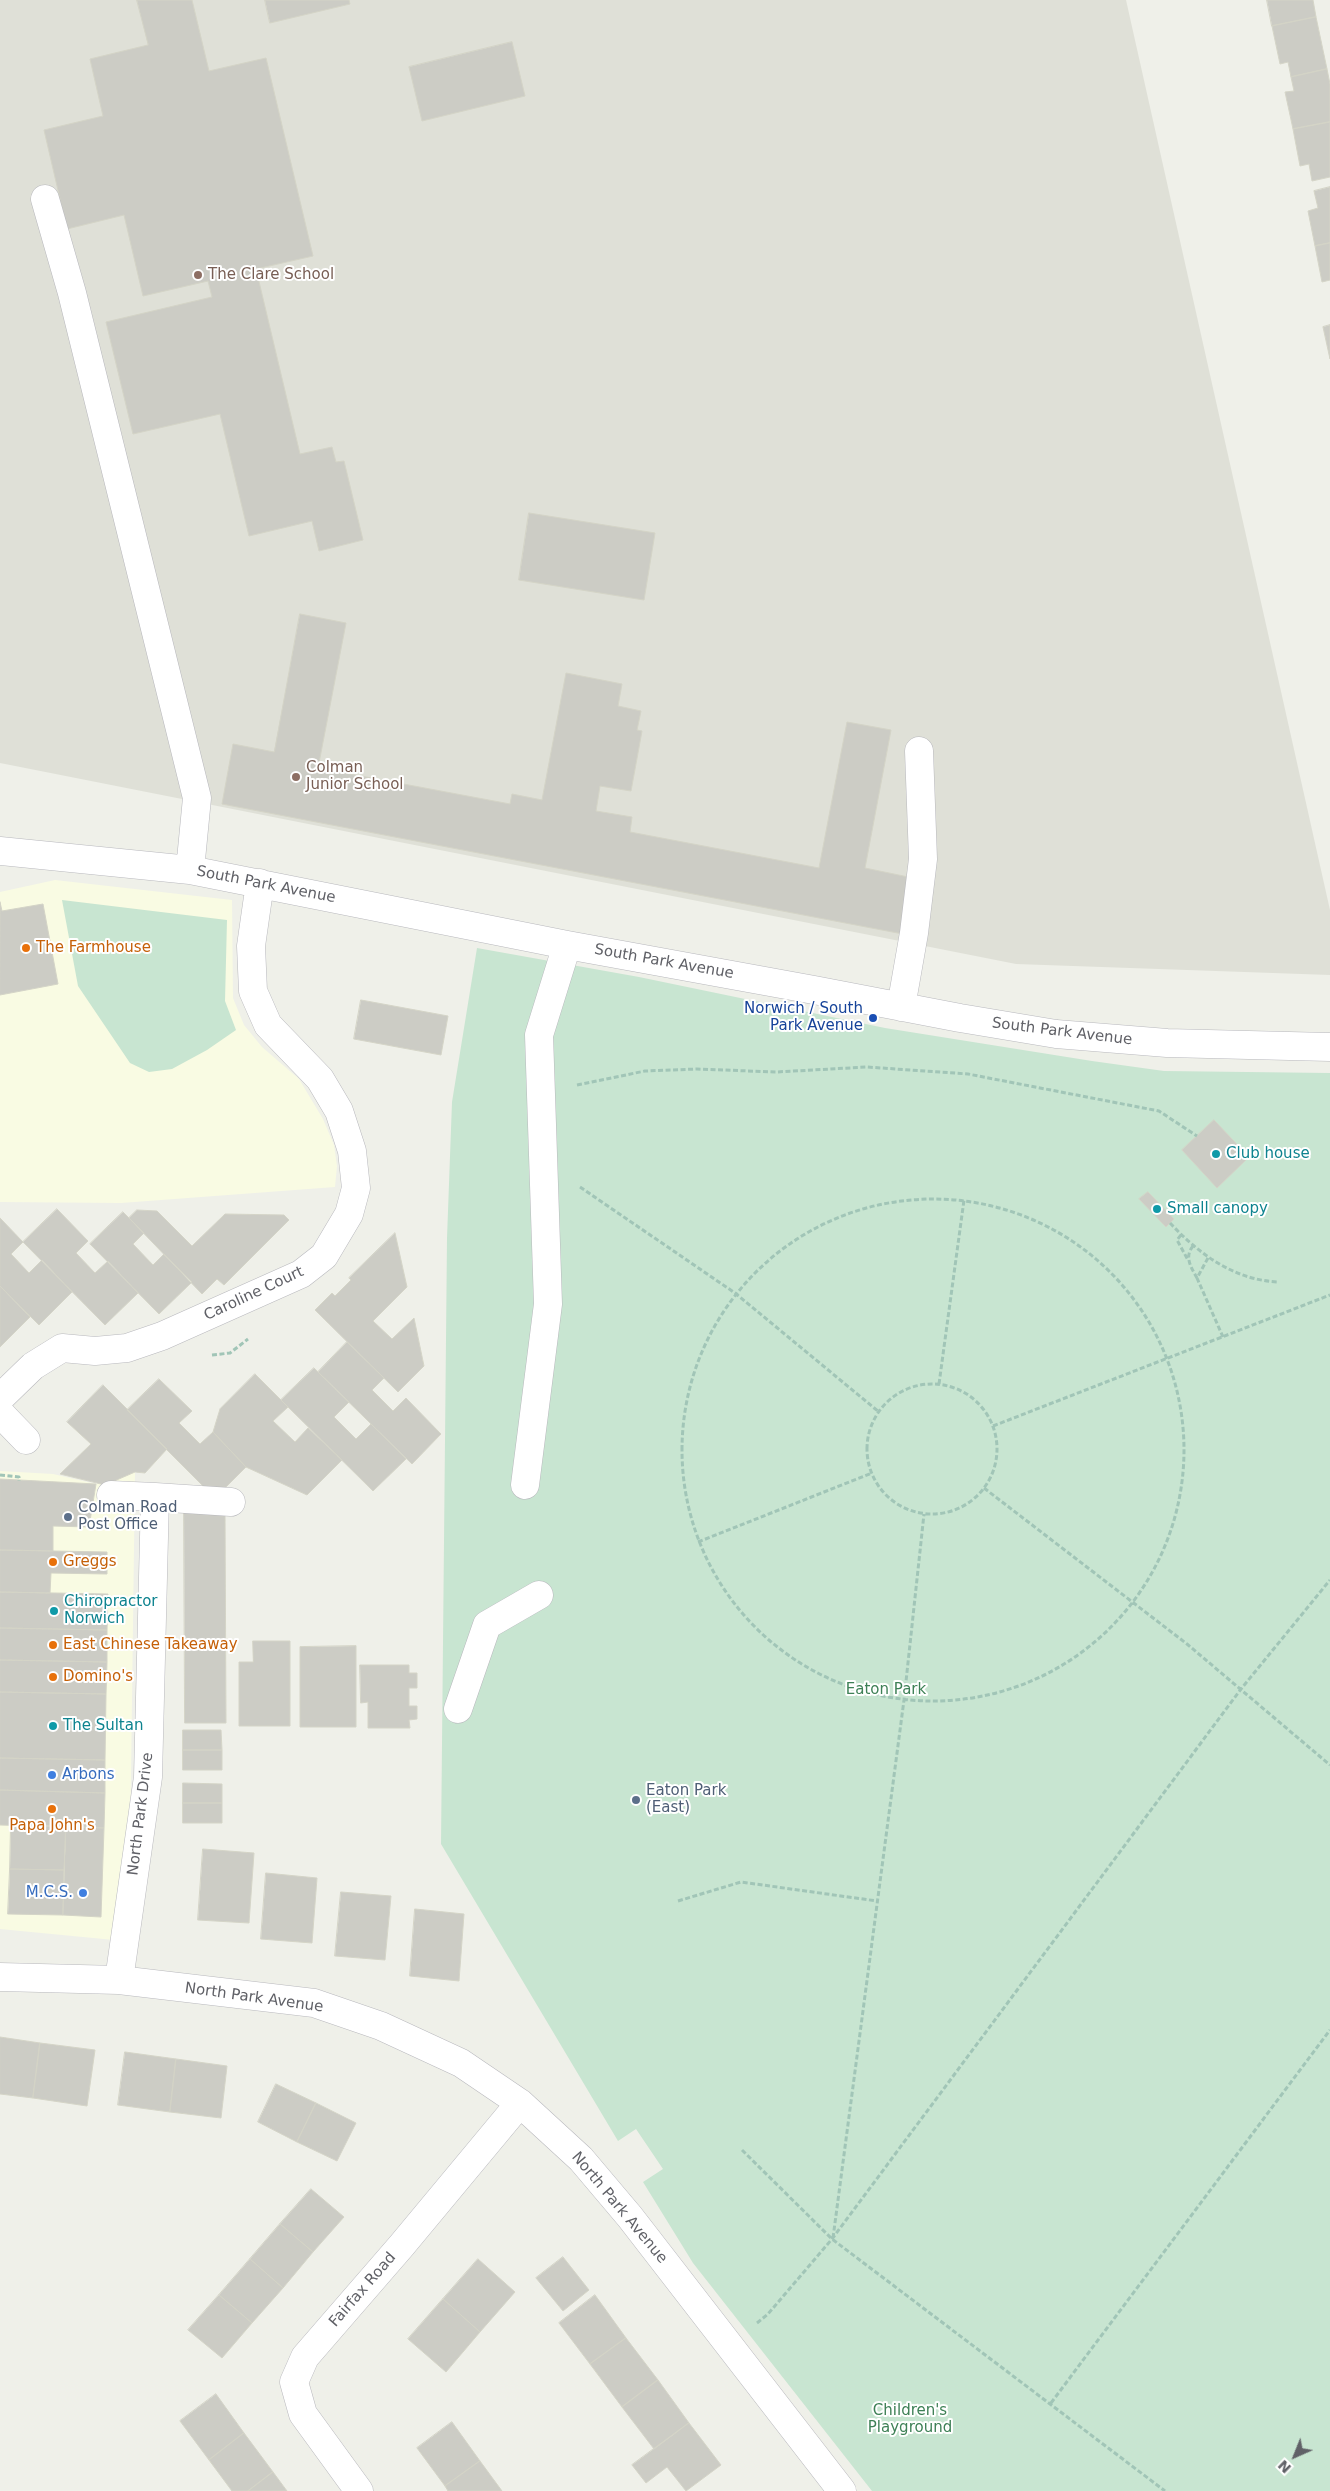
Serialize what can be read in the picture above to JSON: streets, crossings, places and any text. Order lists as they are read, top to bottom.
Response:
{
  "streets": {
    "street": [
      "South Park Avenue",
      "Caroline Court",
      "North Park Drive",
      "North Park Avenue",
      "Fairfax Road"
    ]
  },
  "crossings": [
    ["South Park Avenue", "Caroline Court"],
    ["North Park Drive", "North Park Avenue"],
    ["North Park Avenue", "Fairfax Road"]
  ],
  "parks": ["Eaton Park", "Children's Playground"],
  "places": [
    "The Clare School",
    "Colman Junior School",
    "The Farmhouse",
    "Norwich / South Park Avenue",
    "Club house",
    "Small canopy",
    "Colman Road Post Office",
    "Greggs",
    "Chiropractor Norwich",
    "East Chinese Takeaway",
    "Domino's",
    "The Sultan",
    "Arbons",
    "Eaton Park (East)",
    "Papa John's",
    "M.C.S."
  ],
  "north": "bottom left"
}
